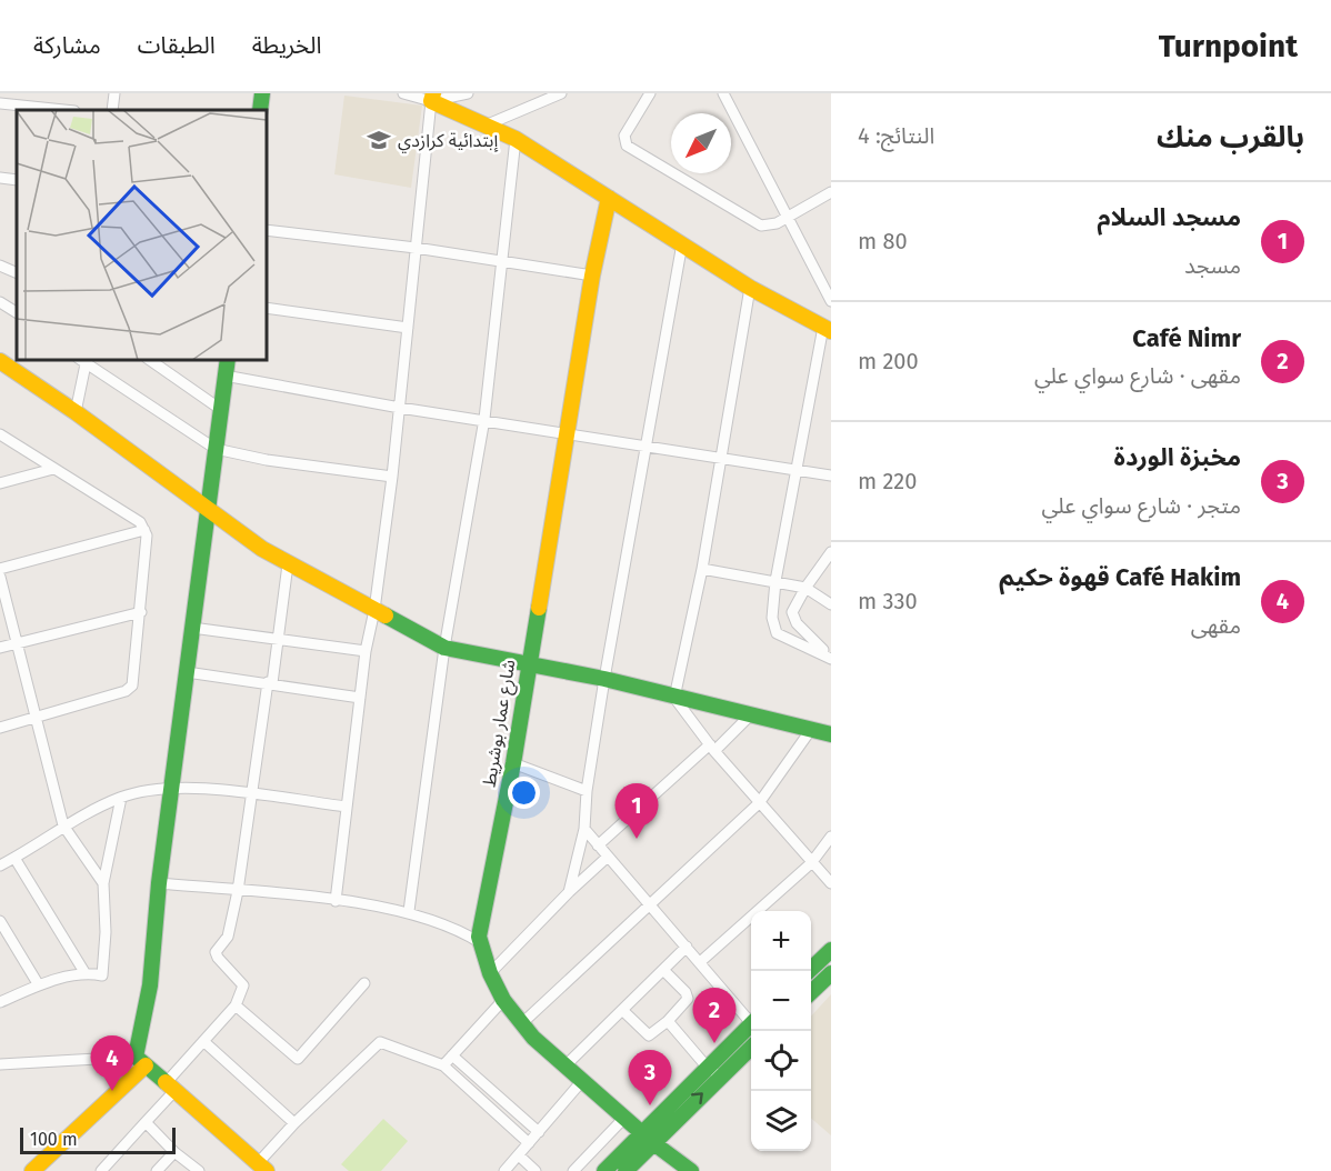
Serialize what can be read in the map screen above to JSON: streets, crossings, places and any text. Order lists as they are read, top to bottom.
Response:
{
  "streets": {
    "street": ["شارع عمار بوشريط"]
  },
  "places": {
    "school or university": ["إبتدائية كرازدي"]
  },
  "scale_bar": "100 m",
  "north": "bottom left",
  "page": {
    "header": "Turnpoint",
    "nav": ["الخريطة", "الطبقات", "مشاركة"],
    "heading": ["بالقرب منك", "النتائج: 4"],
    "list": [
      {
        "mark": "1",
        "name": "مسجد السلام",
        "note": "مسجد",
        "value": "80 m"
      },
      {
        "mark": "2",
        "name": "Café Nimr",
        "note": "مقهى · شارع سواي علي",
        "value": "200 m"
      },
      {
        "mark": "3",
        "name": "مخبزة الوردة",
        "note": "متجر · شارع سواي علي",
        "value": "220 m"
      },
      {
        "mark": "4",
        "name": "Café Hakim قهوة حكيم",
        "note": "مقهى",
        "value": "330 m"
      }
    ],
    "pins": [
      "1",
      "2",
      "4",
      "3"
    ],
    "map_buttons": ["+", "−"],
    "scale": "100 m"
  }
}
